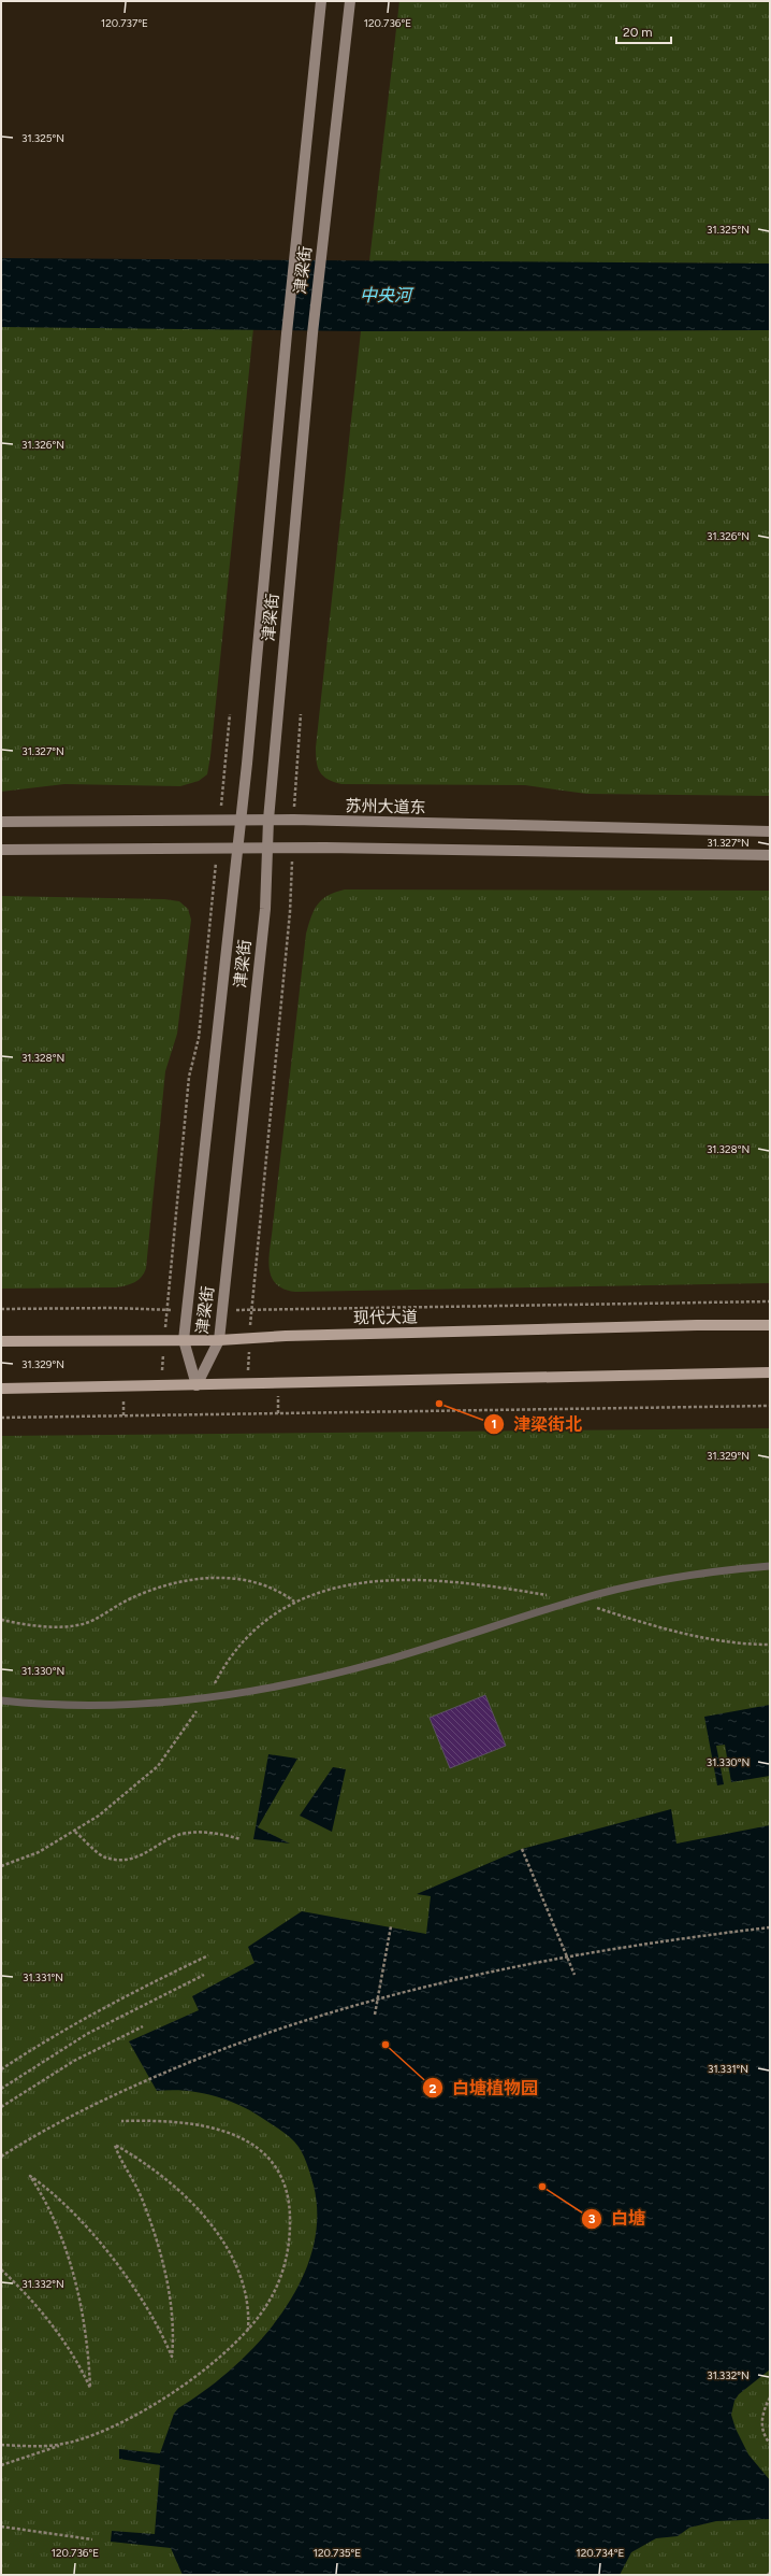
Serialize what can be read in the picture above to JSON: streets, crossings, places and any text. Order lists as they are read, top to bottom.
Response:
{
  "streets": {
    "main road": ["津梁街", "苏州大道东", "现代大道"]
  },
  "crossings": [
    ["津梁街", "苏州大道东"],
    ["津梁街", "现代大道"]
  ],
  "water": ["中央河"],
  "places": ["津梁街北", "白塘植物园", "白塘"],
  "scale_bar": "20 m",
  "coordinates": [
    "120.737°E",
    "120.736°E",
    "31.325°N",
    "31.326°N",
    "31.327°N",
    "31.328°N",
    "31.329°N",
    "31.330°N",
    "31.331°N",
    "31.332°N",
    "120.735°E",
    "120.734°E"
  ]
}
